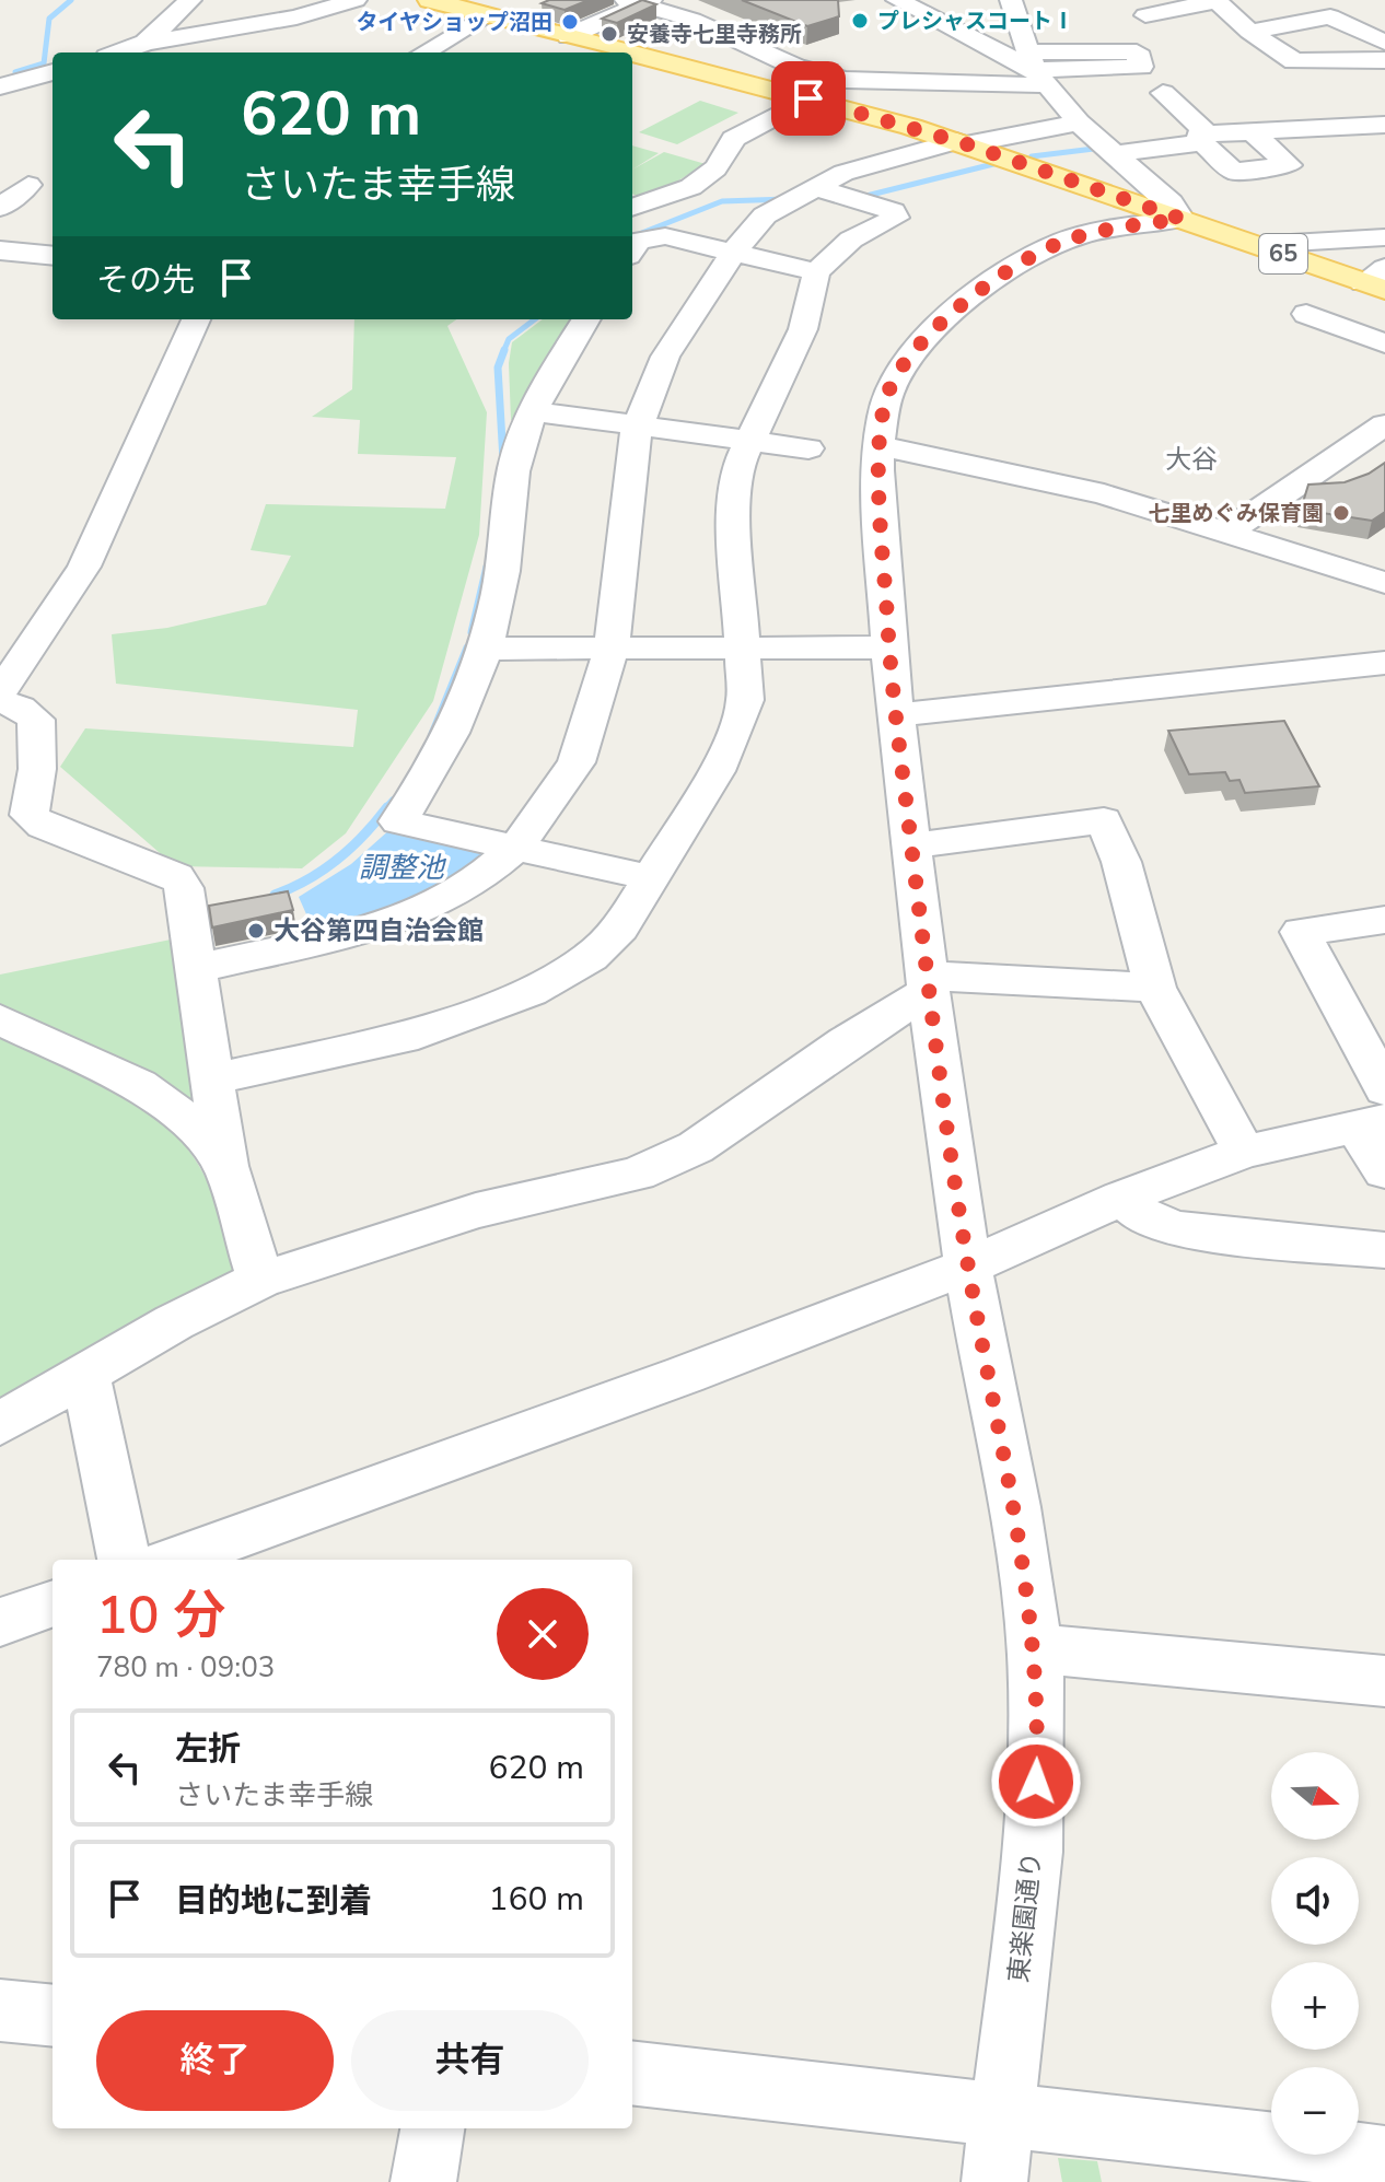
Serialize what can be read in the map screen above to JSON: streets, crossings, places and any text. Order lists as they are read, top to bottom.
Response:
{
  "streets": {
    "main road": ["65"],
    "street": ["東楽園通り"]
  },
  "crossings": [
    ["65", "東楽園通り"]
  ],
  "districts": ["大谷"],
  "water": ["調整池"],
  "places": [
    "プレシャスコートⅠ",
    "タイヤショップ沼田",
    "安養寺七里寺務所",
    "七里めぐみ保育園",
    "大谷第四自治会館"
  ],
  "north": "right",
  "page": {
    "turn": ["620 m", "さいたま幸手線"],
    "then": "その先",
    "heading": ["10 分", "780 m · 09:03"],
    "list": [
      {
        "name": "左折",
        "note": "さいたま幸手線",
        "value": "620 m"
      },
      {
        "name": "目的地に到着",
        "value": "160 m"
      }
    ],
    "map_buttons": ["+", "−"],
    "buttons": ["終了", "共有"]
  }
}
